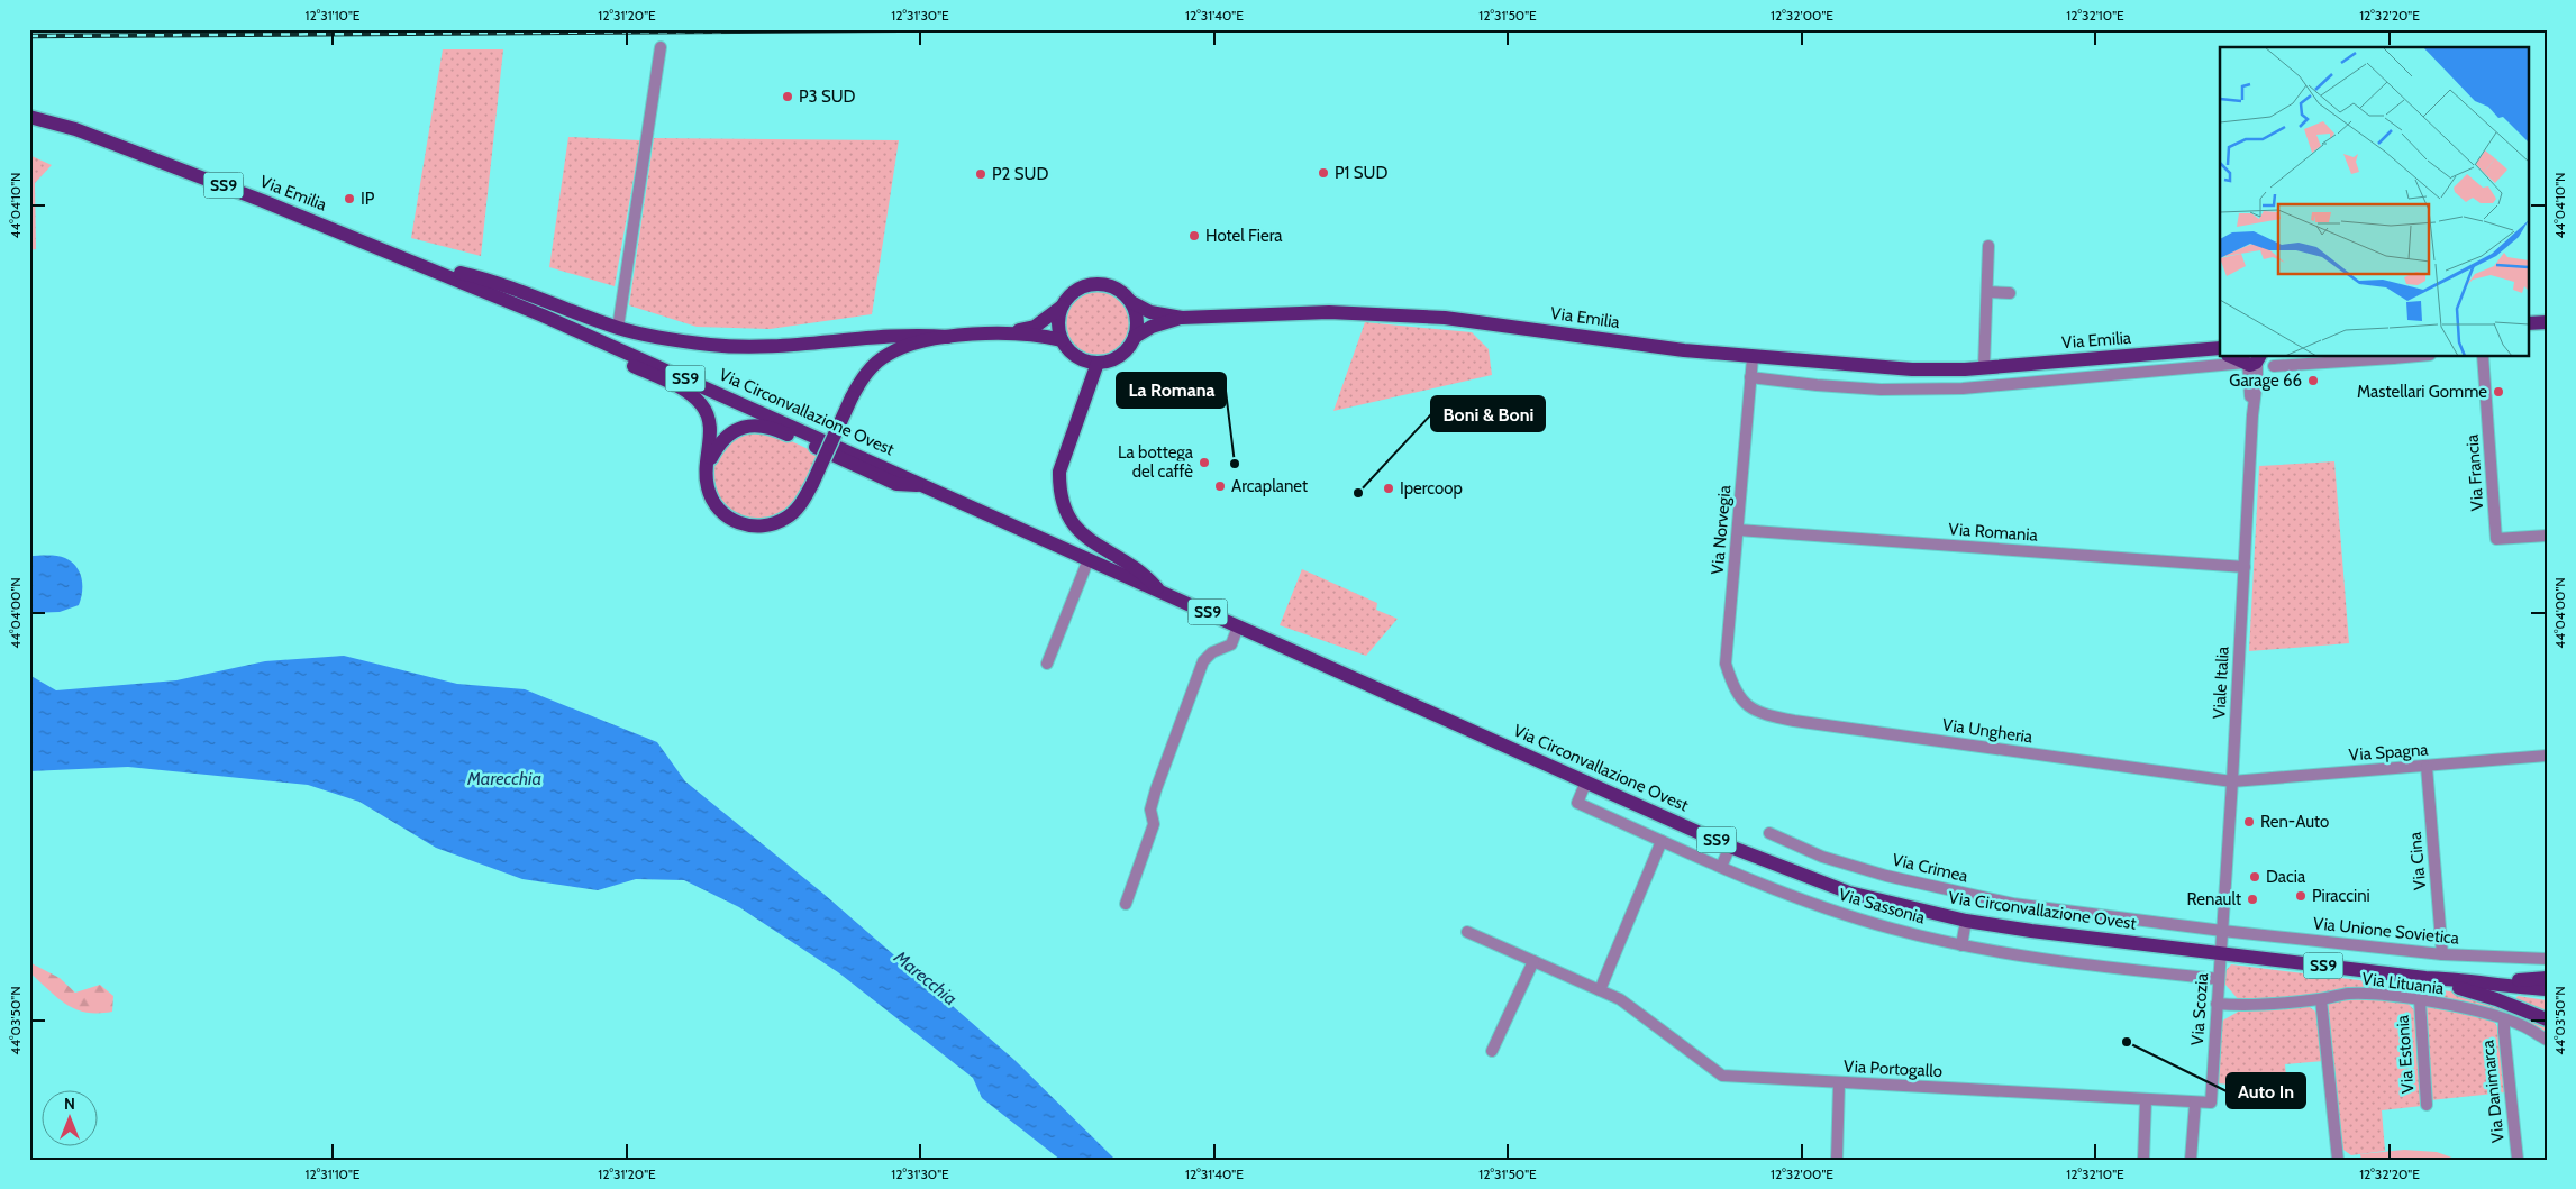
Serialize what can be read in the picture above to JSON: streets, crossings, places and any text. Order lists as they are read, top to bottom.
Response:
{
  "streets": {
    "main road": ["SS9", "Via Emilia", "Via Circonvallazione Ovest"],
    "street": [
      "Via Francia",
      "Via Norvegia",
      "Via Romania",
      "Viale Italia",
      "Via Ungheria",
      "Via Spagna",
      "Via Cina",
      "Via Crimea",
      "Via Sassonia",
      "Via Unione Sovietica",
      "Via Lituania",
      "Via Scozia",
      "Via Estonia",
      "Via Portogallo",
      "Via Danimarca"
    ]
  },
  "crossings": [
    ["Via Emilia", "Via Circonvallazione Ovest"],
    ["Via Emilia", "Via Norvegia"],
    ["Via Circonvallazione Ovest", "Viale Italia"],
    ["Via Circonvallazione Ovest", "Via Sassonia"],
    ["Via Circonvallazione Ovest", "Via Scozia"],
    ["Via Norvegia", "Via Romania"],
    ["Via Norvegia", "Via Ungheria"],
    ["Via Romania", "Viale Italia"],
    ["Viale Italia", "Via Ungheria"],
    ["Viale Italia", "Via Spagna"],
    ["Viale Italia", "Via Crimea"],
    ["Viale Italia", "Via Unione Sovietica"],
    ["Viale Italia", "Via Scozia"],
    ["Via Ungheria", "Via Spagna"],
    ["Via Spagna", "Via Cina"],
    ["Via Cina", "Via Unione Sovietica"],
    ["Via Crimea", "Via Unione Sovietica"],
    ["Via Sassonia", "Via Scozia"],
    ["Via Lituania", "Via Scozia"],
    ["Via Lituania", "Via Estonia"],
    ["Via Lituania", "Via Danimarca"],
    ["Via Scozia", "Via Portogallo"]
  ],
  "water": ["Marecchia"],
  "places": [
    "P3 SUD",
    "P1 SUD",
    "P2 SUD",
    "IP",
    "Hotel Fiera",
    "Garage 66",
    "Mastellari Gomme",
    "La bottega del caffè",
    "La Romana",
    "Arcaplanet",
    "Ipercoop",
    "Boni & Boni",
    "Ren-Auto",
    "Dacia",
    "Piraccini",
    "Renault",
    "Auto In"
  ],
  "north": "top",
  "coordinates": [
    "12°31'10\"E",
    "12°31'20\"E",
    "12°31'30\"E",
    "12°31'40\"E",
    "12°31'50\"E",
    "12°32'00\"E",
    "12°32'10\"E",
    "12°32'20\"E",
    "44°04'10\"N",
    "44°04'00\"N",
    "44°03'50\"N"
  ]
}
